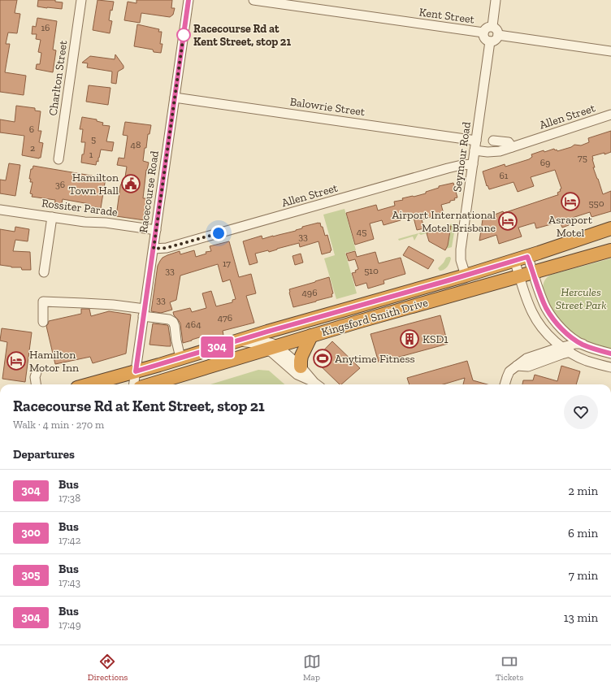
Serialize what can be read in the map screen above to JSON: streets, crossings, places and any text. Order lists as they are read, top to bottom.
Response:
{
  "streets": {
    "highway": ["Kingsford Smith Drive"],
    "street": [
      "Kent Street",
      "Charlton Street",
      "Balowrie Street",
      "Allen Street",
      "Seymour Road",
      "Racecourse Road",
      "Rossiter Parade"
    ]
  },
  "crossings": [
    ["Kent Street", "Seymour Road"],
    ["Balowrie Street", "Seymour Road"],
    ["Balowrie Street", "Racecourse Road"],
    ["Allen Street", "Seymour Road"],
    ["Allen Street", "Racecourse Road"],
    ["Seymour Road", "Kingsford Smith Drive"],
    ["Racecourse Road", "Rossiter Parade"],
    ["Racecourse Road", "Kingsford Smith Drive"]
  ],
  "parks": ["Hercules Street Park"],
  "places": {
    "other": ["Racecourse Rd at Kent Street, stop 21"],
    "public building": ["Hamilton Town Hall"],
    "hotel": ["Asraport Motel", "Airport International Motel Brisbane", "Hamilton Motor Inn"],
    "building": ["KSD1"],
    "sports": ["Anytime Fitness"]
  },
  "lines": ["bus line 304"],
  "house_numbers": [
    "16",
    "6",
    "5",
    "48",
    "2",
    "1",
    "75",
    "69",
    "61",
    "36",
    "550",
    "45",
    "33",
    "17",
    "33",
    "510",
    "496",
    "33",
    "476",
    "464"
  ],
  "page": {
    "on_map": "304",
    "heading": [
      ["Racecourse Rd at Kent Street, stop 21", "Walk · 4 min · 270 m"],
      "Departures"
    ],
    "list": [
      {
        "mark": "304",
        "name": "Bus",
        "note": "17:38",
        "value": "2 min"
      },
      {
        "mark": "300",
        "name": "Bus",
        "note": "17:42",
        "value": "6 min"
      },
      {
        "mark": "305",
        "name": "Bus",
        "note": "17:43",
        "value": "7 min"
      },
      {
        "mark": "304",
        "name": "Bus",
        "note": "17:49",
        "value": "13 min"
      }
    ],
    "tabs": ["Directions", "Map", "Tickets"]
  }
}
